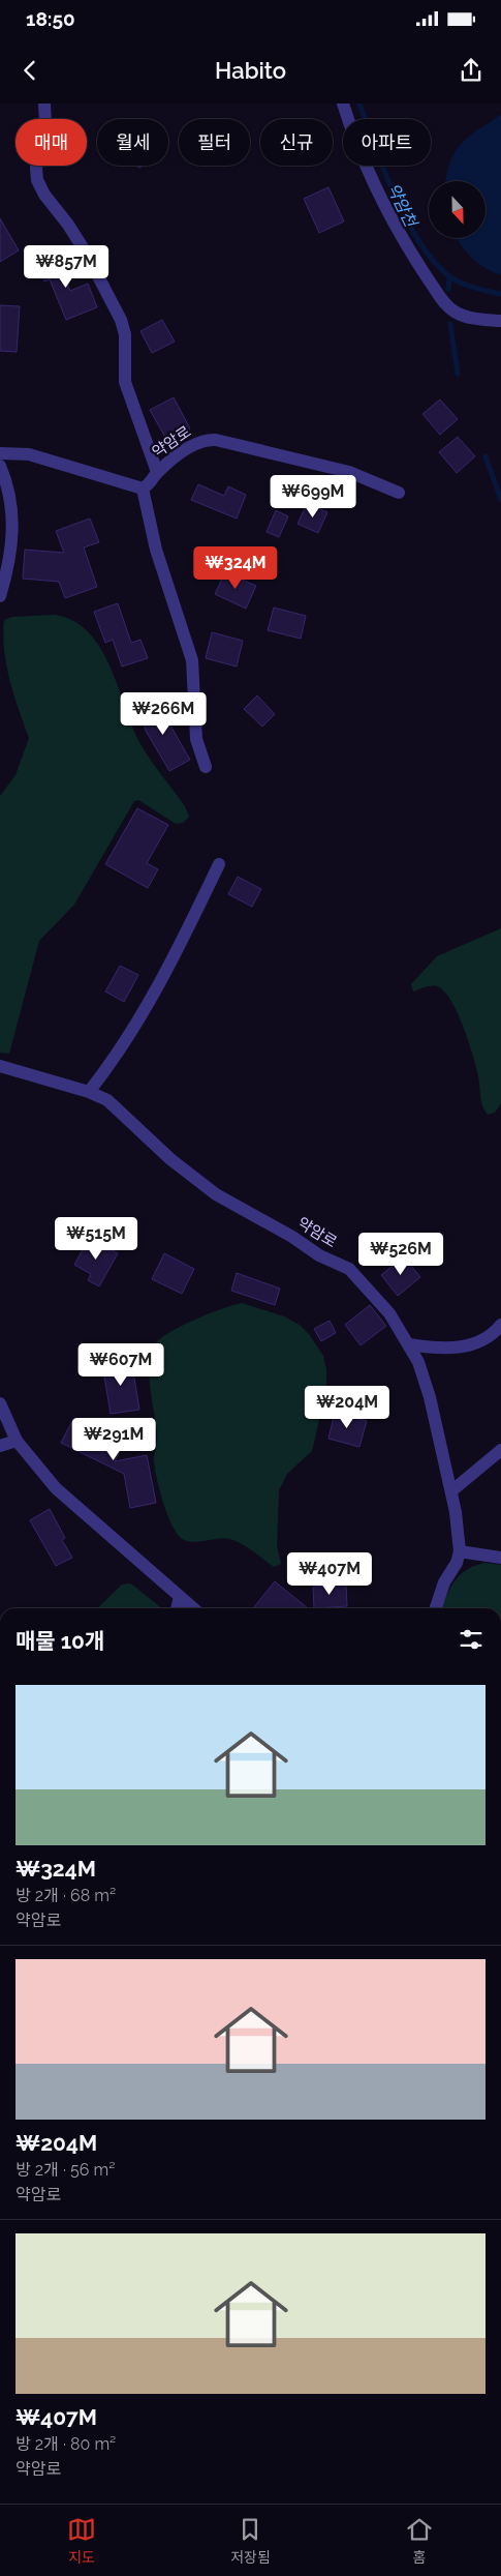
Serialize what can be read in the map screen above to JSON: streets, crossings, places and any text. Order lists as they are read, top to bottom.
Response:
{
  "streets": {
    "street": ["약암로"]
  },
  "water": ["약암천"],
  "north": "bottom",
  "page": {
    "status": "18:50",
    "header": "Habito",
    "chip": [
      "매매",
      "월세",
      "필터",
      "신규",
      "아파트"
    ],
    "price": [
      "₩857M",
      "₩699M",
      "₩324M",
      "₩266M",
      "₩515M",
      "₩526M",
      "₩607M",
      "₩204M",
      "₩291M",
      "₩407M"
    ],
    "heading": "매물 10개",
    "list": [
      {
        "name": "₩324M",
        "note": "방 2개 · 68 m² · 약암로"
      },
      {
        "name": "₩204M",
        "note": "방 2개 · 56 m² · 약암로"
      },
      {
        "name": "₩407M",
        "note": "방 2개 · 80 m² · 약암로"
      }
    ],
    "tabs": ["지도", "저장됨", "홈"]
  }
}
